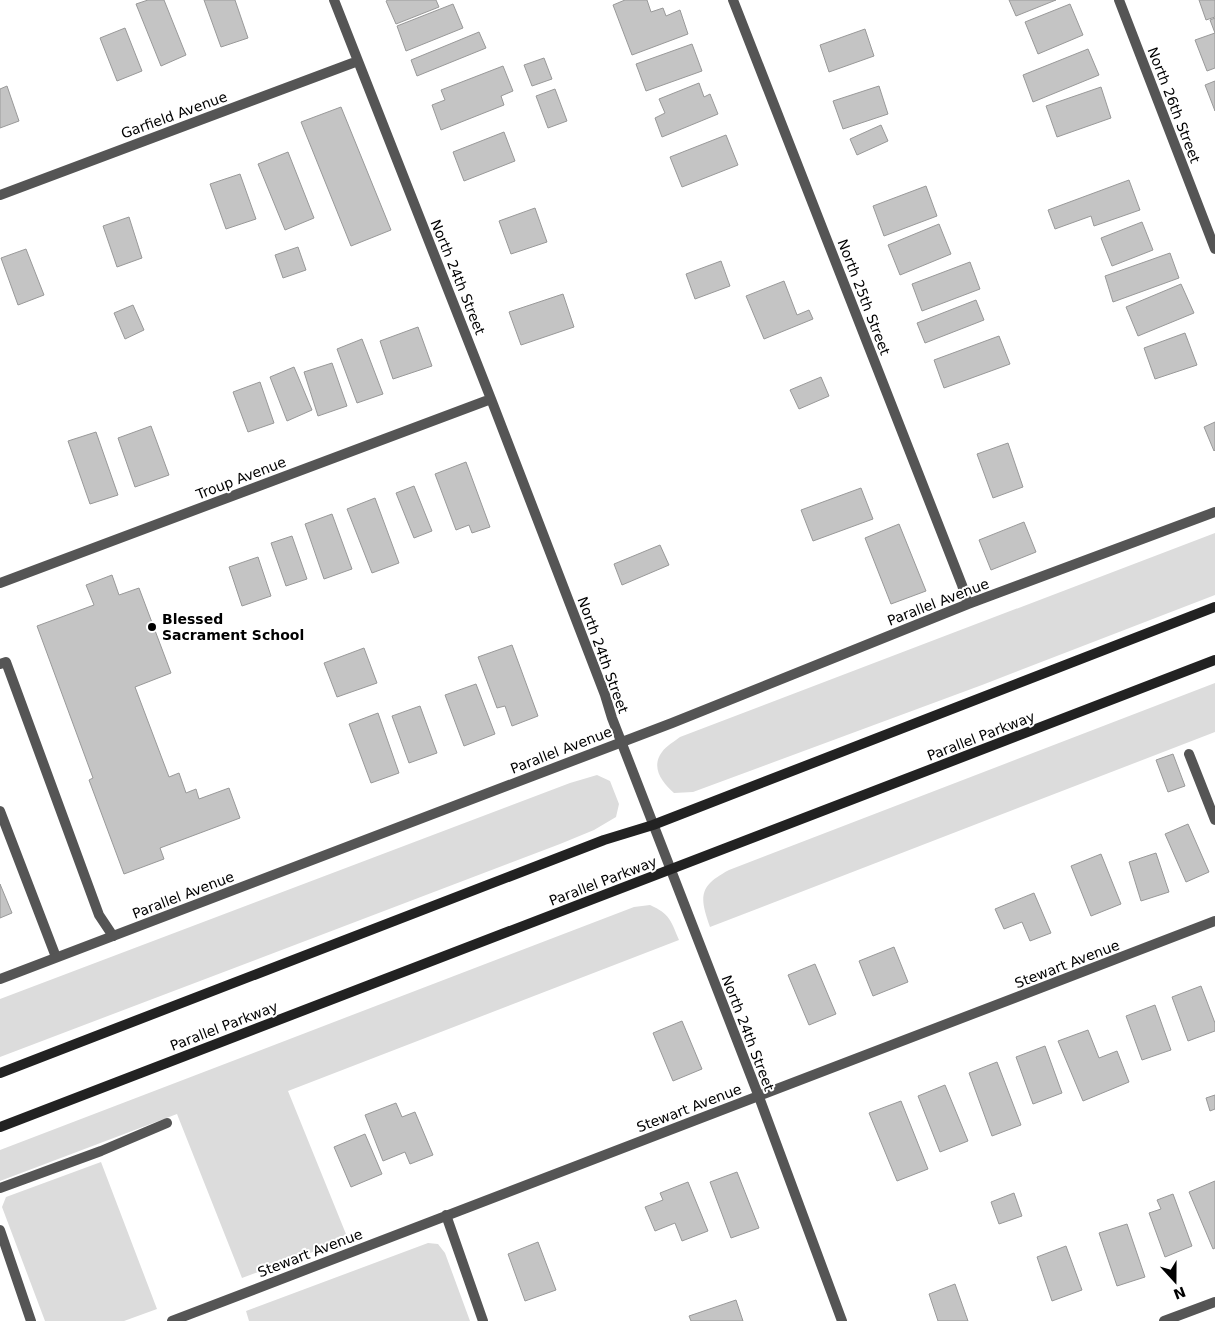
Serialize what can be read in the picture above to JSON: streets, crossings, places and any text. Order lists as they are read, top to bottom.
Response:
{
  "streets": {
    "main road": ["Parallel Parkway"],
    "street": [
      "North 26th Street",
      "Garfield Avenue",
      "North 24th Street",
      "North 25th Street",
      "Troup Avenue",
      "Parallel Avenue",
      "Stewart Avenue"
    ]
  },
  "crossings": [
    ["Garfield Avenue", "North 24th Street"],
    ["North 24th Street", "Troup Avenue"],
    ["North 24th Street", "Parallel Avenue"],
    ["North 24th Street", "Parallel Parkway"],
    ["North 24th Street", "Stewart Avenue"],
    ["North 25th Street", "Parallel Avenue"]
  ],
  "places": ["Blessed Sacrament School"],
  "north": "bottom"
}
